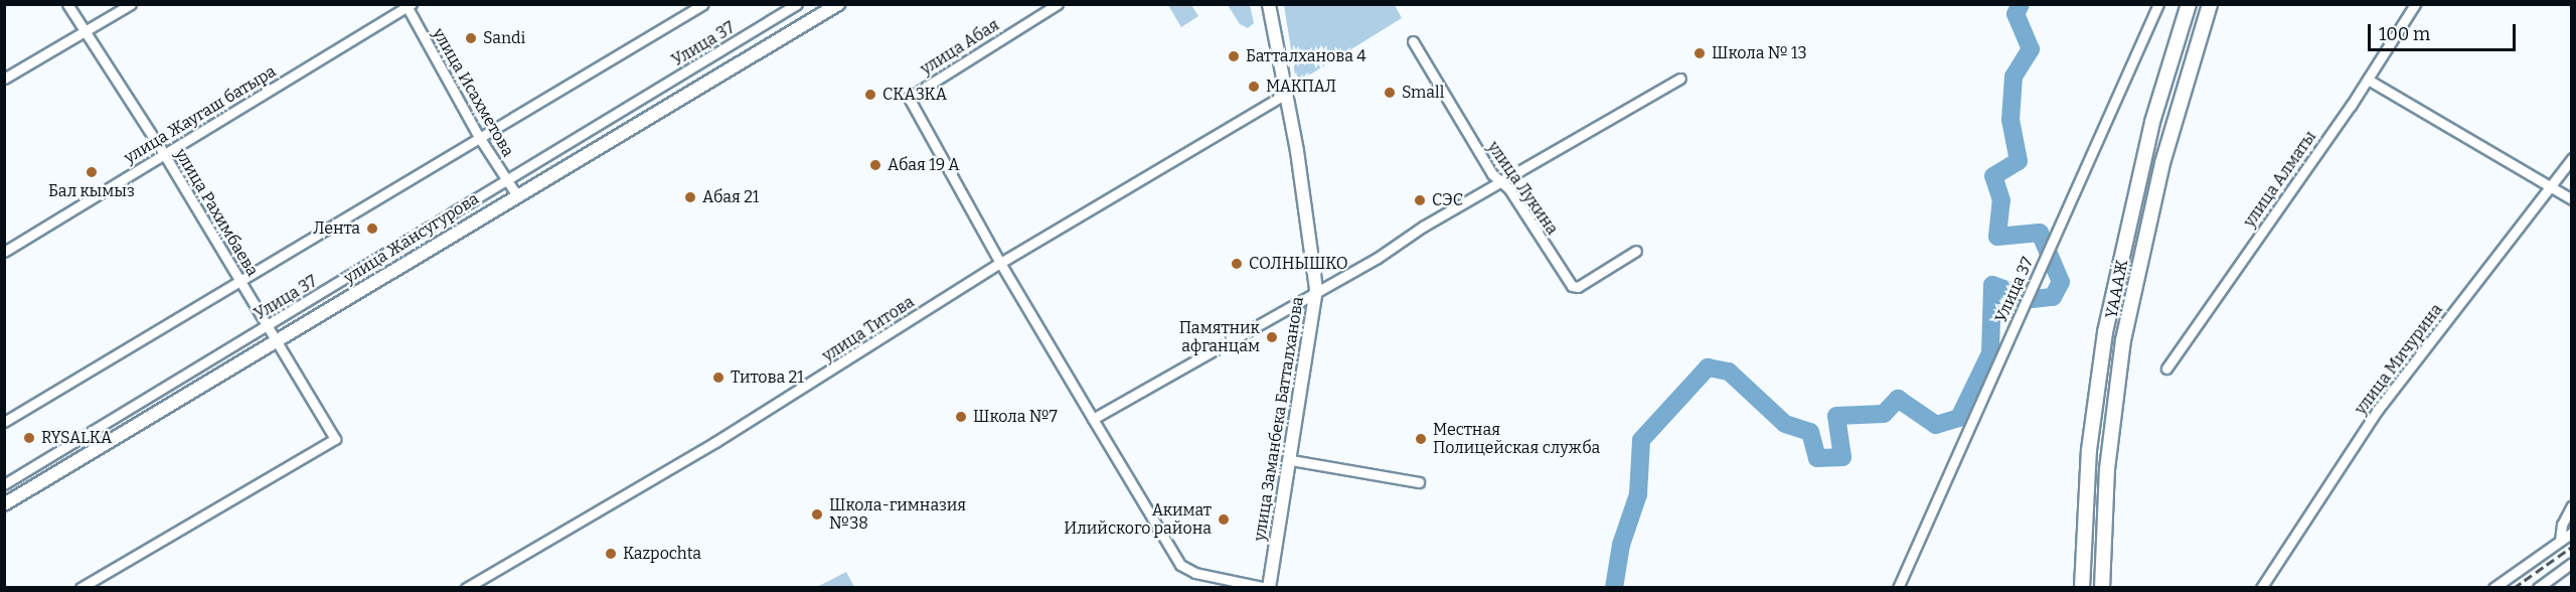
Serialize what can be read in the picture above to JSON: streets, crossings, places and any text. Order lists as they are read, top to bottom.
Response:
{
  "streets": {
    "highway": ["ҮАААЖ"],
    "main road": ["улица Жансугурова", "улица Заманбека Батталханова"],
    "street": [
      "Улица 37",
      "улица Абая",
      "улица Исахметова",
      "улица Жаугаш батыра",
      "улица Алматы",
      "улица Лукина",
      "улица Рахимбаева",
      "улица Титова",
      "улица Мичурина"
    ]
  },
  "crossings": [
    ["улица Абая", "улица Титова"],
    ["улица Исахметова", "улица Жаугаш батыра"],
    ["улица Исахметова", "улица Жансугурова"],
    ["улица Жаугаш батыра", "улица Рахимбаева"],
    ["улица Рахимбаева", "улица Жансугурова"],
    ["улица Титова", "улица Заманбека Батталханова"]
  ],
  "places": [
    "Sandi",
    "Школа № 13",
    "Батталханова 4",
    "МАКПАЛ",
    "Small",
    "СКАЗКА",
    "Абая 19 А",
    "Бал кымыз",
    "Абая 21",
    "СЭС",
    "Лента",
    "СОЛНЫШКО",
    "Памятник афганцам",
    "Титова 21",
    "Школа №7",
    "RYSALKA",
    "Местная Полицейская служба",
    "Школа-гимназия №38",
    "Акимат Илийского района",
    "Kazpochta"
  ],
  "scale_bar": "100 m"
}
